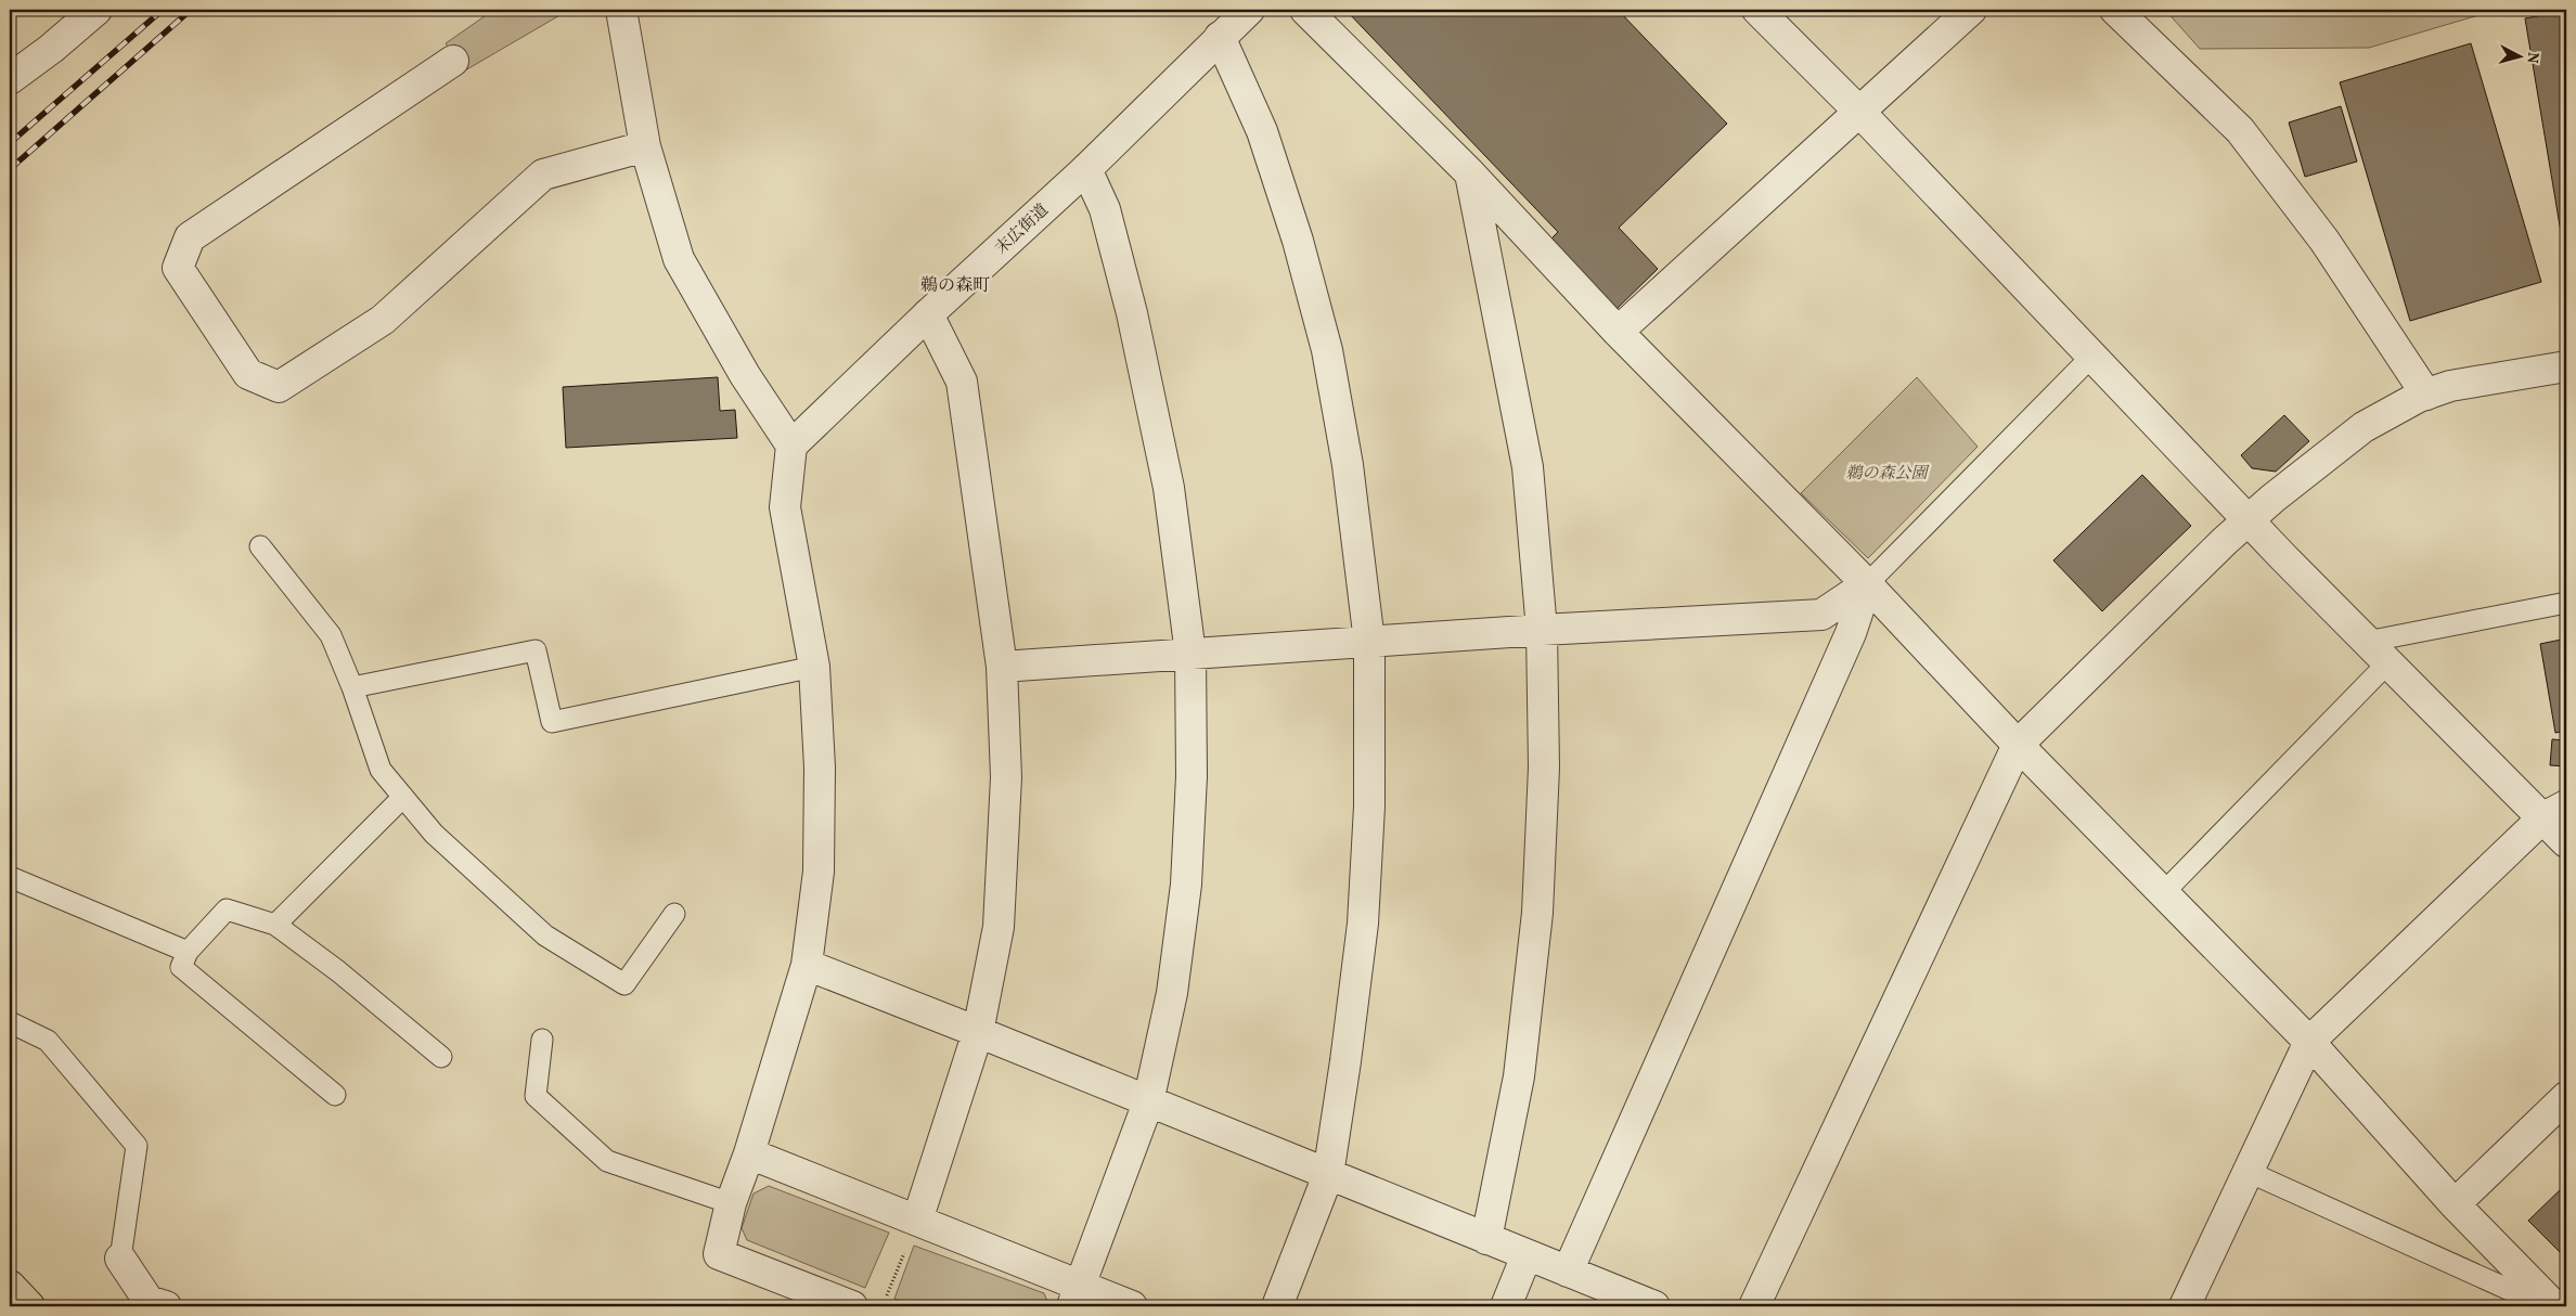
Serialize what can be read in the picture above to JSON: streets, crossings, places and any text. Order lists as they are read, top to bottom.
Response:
{
  "streets": {
    "street": ["末広街道"]
  },
  "districts": ["鵜の森町"],
  "parks": ["鵜の森公園"],
  "north": "right"
}
